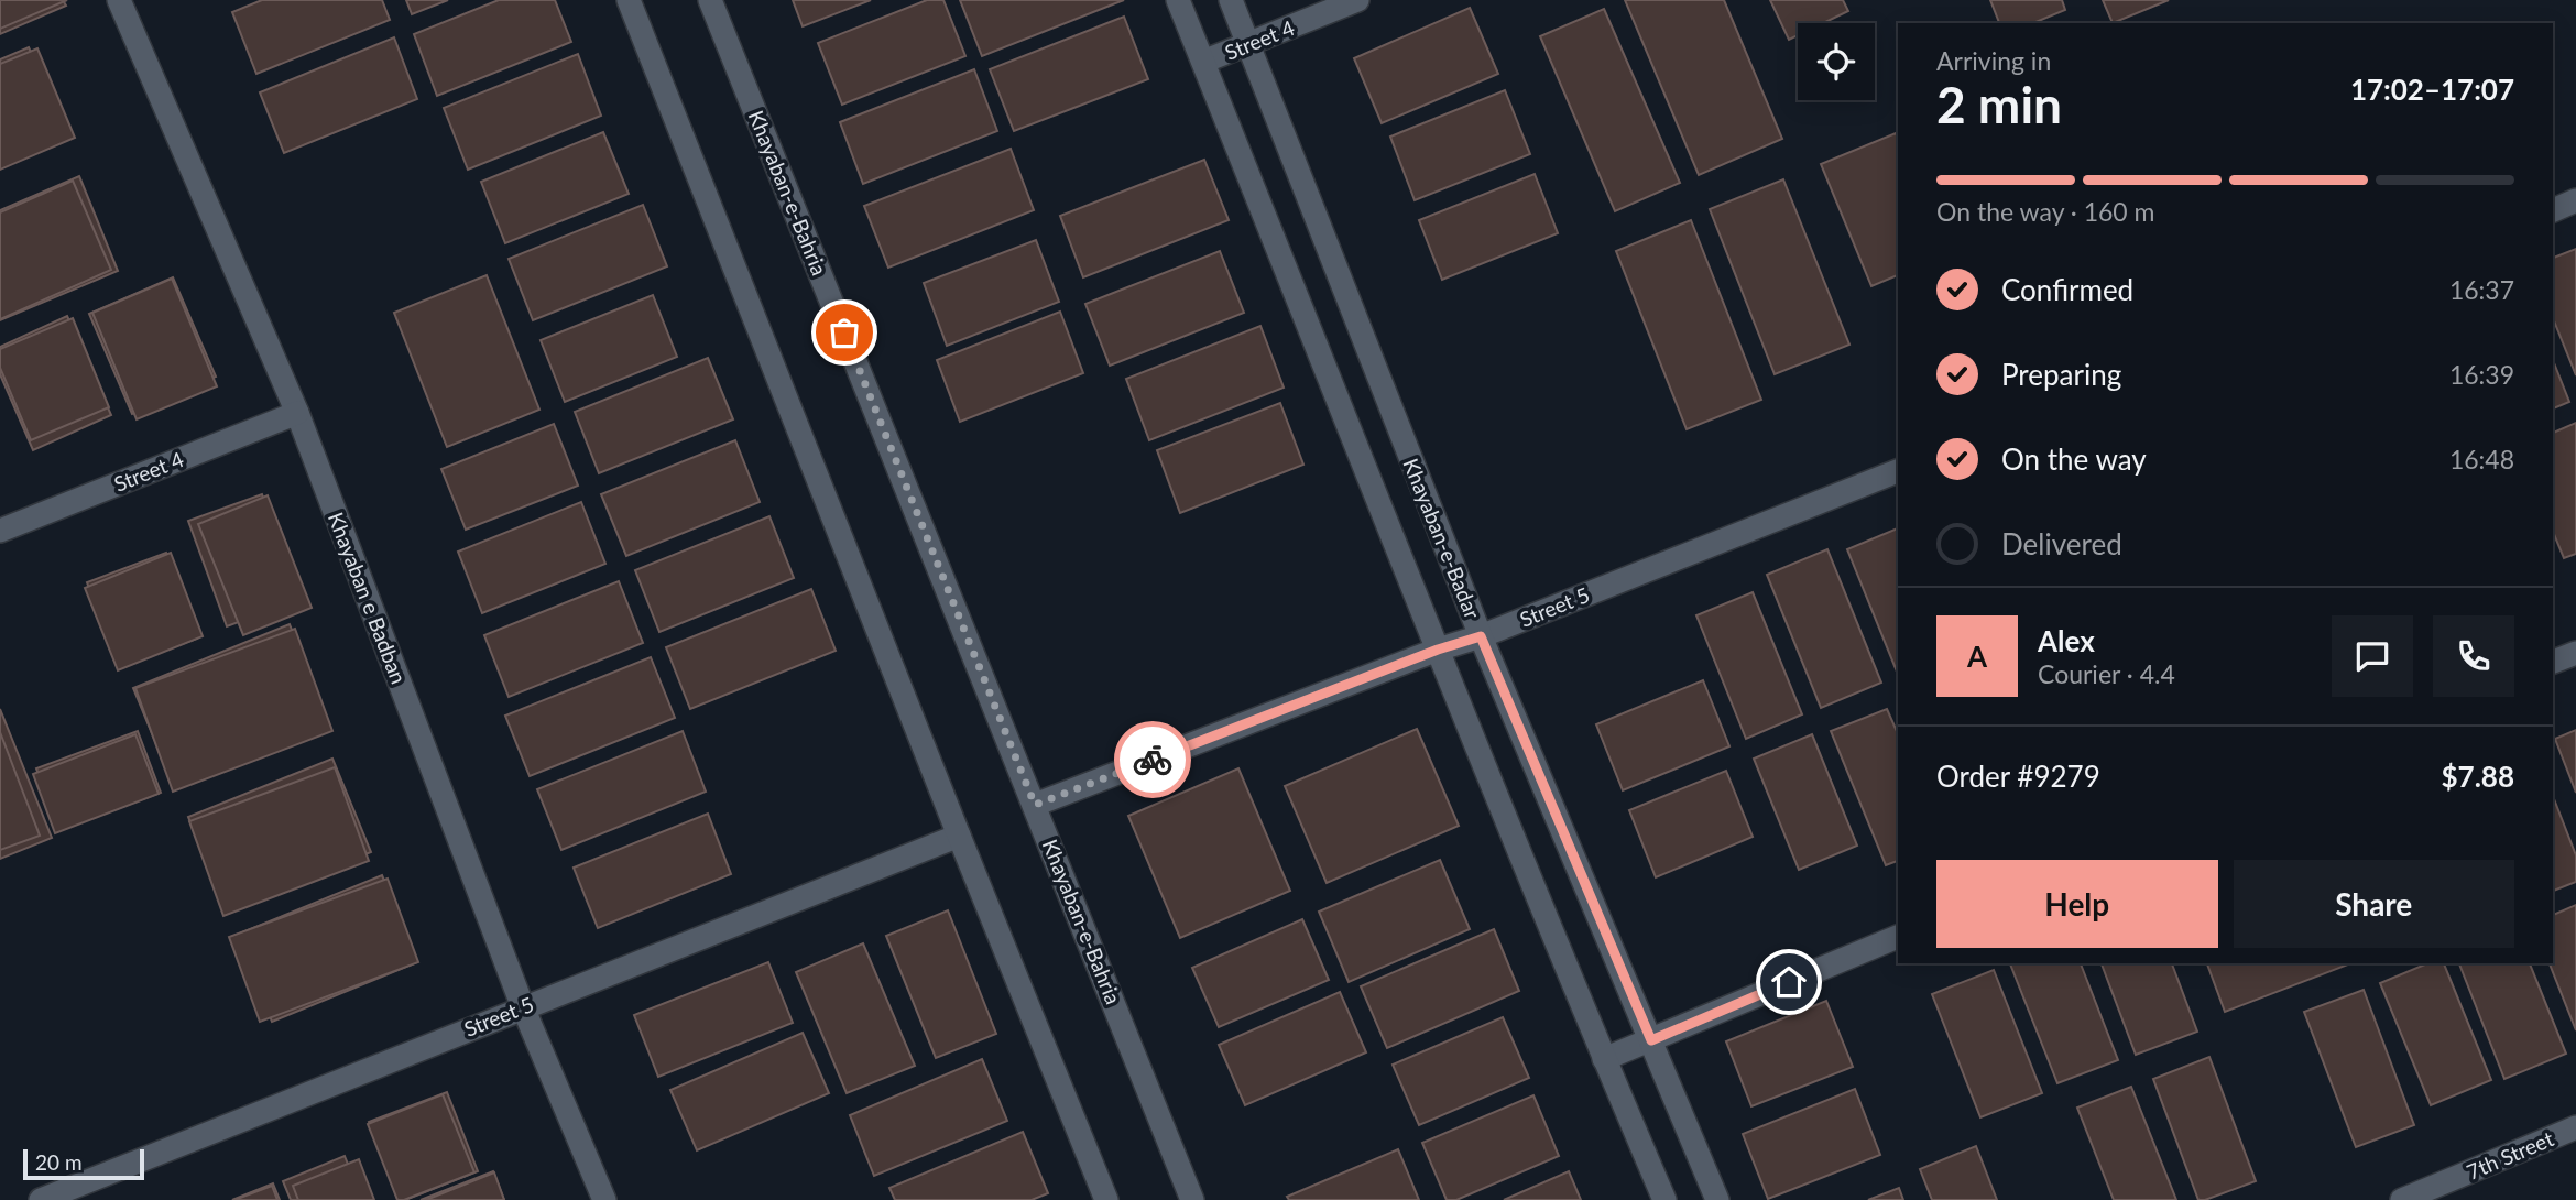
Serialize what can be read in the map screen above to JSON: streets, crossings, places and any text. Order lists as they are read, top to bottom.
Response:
{
  "streets": {
    "main road": [
      "Street 4",
      "Khayaban-e-Bahria",
      "Khayaban-e-Badar",
      "Khayaban e Badban",
      "Street 5",
      "7th Street"
    ]
  },
  "crossings": [
    ["Street 4", "Khayaban-e-Badar"],
    ["Street 4", "Khayaban e Badban"],
    ["Khayaban-e-Bahria", "Street 5"],
    ["Khayaban-e-Badar", "Street 5"],
    ["Khayaban e Badban", "Street 5"]
  ],
  "scale_bar": "20 m",
  "page": {
    "heading": ["2 min", "Arriving in", "17:02–17:07"],
    "panel": [
      "Alex",
      "Courier · 4.4",
      "Order #9279",
      "$7.88"
    ],
    "bar": "On the way · 160 m",
    "list": [
      ["Confirmed", "16:37"],
      ["Preparing", "16:39"],
      ["On the way", "16:48"],
      "Delivered"
    ],
    "round": "A",
    "buttons": ["Help", "Share"],
    "scale": "20 m"
  }
}
